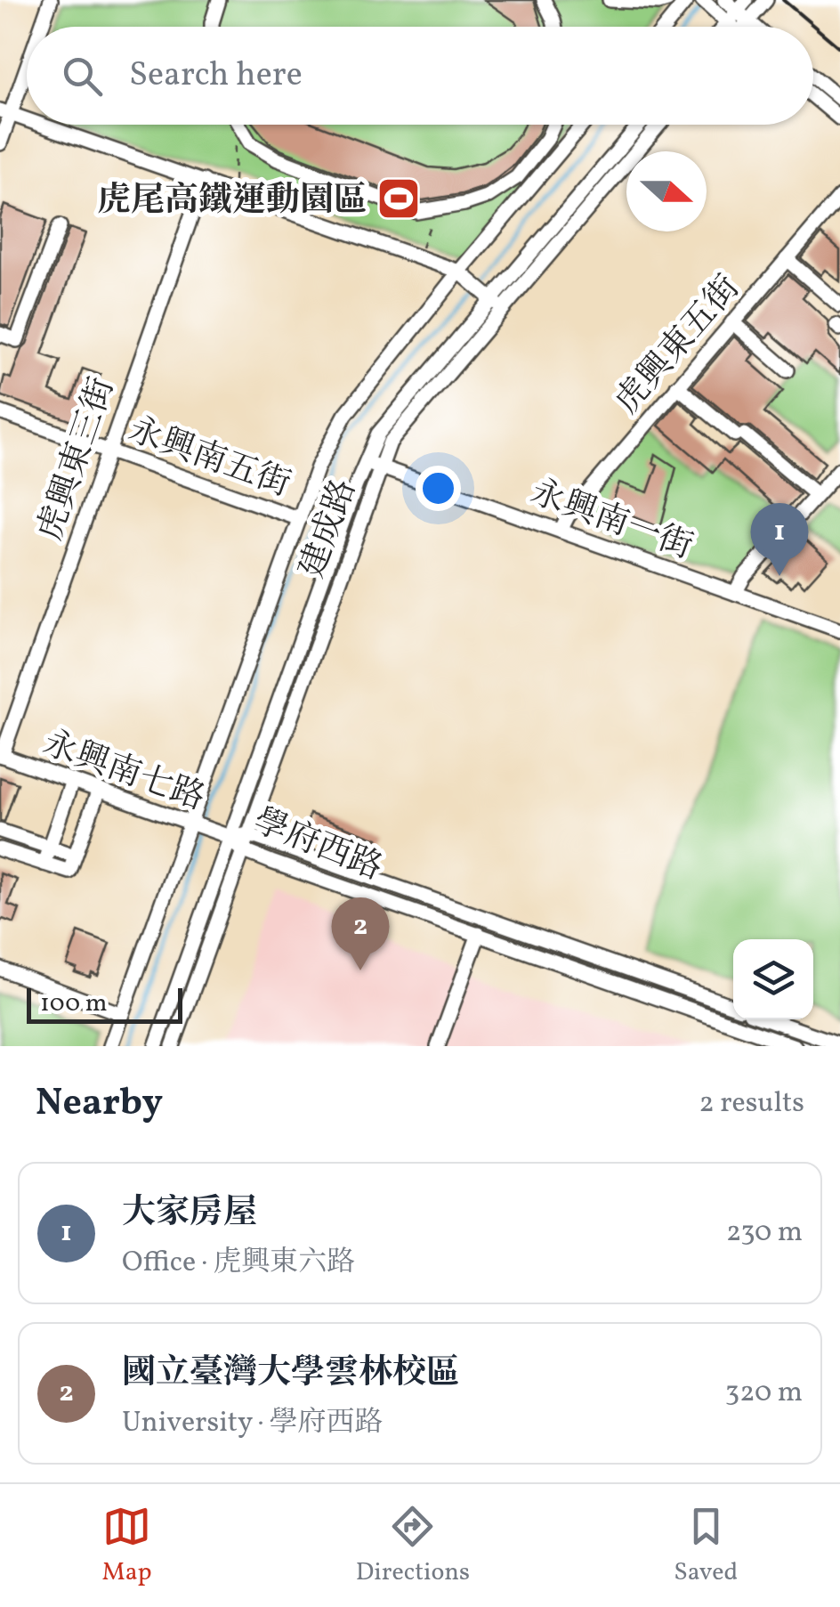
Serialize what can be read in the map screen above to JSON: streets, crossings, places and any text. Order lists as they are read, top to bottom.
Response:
{
  "streets": {
    "street": [
      "虎興東五街",
      "永興南五街",
      "虎興東三街",
      "永興南一街",
      "建成路",
      "永興南七路",
      "學府西路"
    ]
  },
  "crossings": [
    ["虎興東五街", "永興南一街"],
    ["永興南五街", "虎興東三街"],
    ["永興南五街", "建成路"],
    ["虎興東三街", "永興南七路"],
    ["永興南一街", "建成路"],
    ["建成路", "永興南七路"],
    ["建成路", "學府西路"],
    ["永興南七路", "學府西路"]
  ],
  "places": {
    "sports": ["虎尾高鐵運動園區"]
  },
  "scale_bar": "100 m",
  "north": "right",
  "page": {
    "search": "Search here",
    "pins": ["1", "2"],
    "scale": "100 m",
    "heading": ["Nearby", "2 results"],
    "list": [
      {
        "mark": "1",
        "name": "大家房屋",
        "note": "Office · 虎興東六路",
        "value": "230 m"
      },
      {
        "mark": "2",
        "name": "國立臺灣大學雲林校區",
        "note": "University · 學府西路",
        "value": "320 m"
      }
    ],
    "nav": ["Map", "Directions", "Saved"]
  }
}
